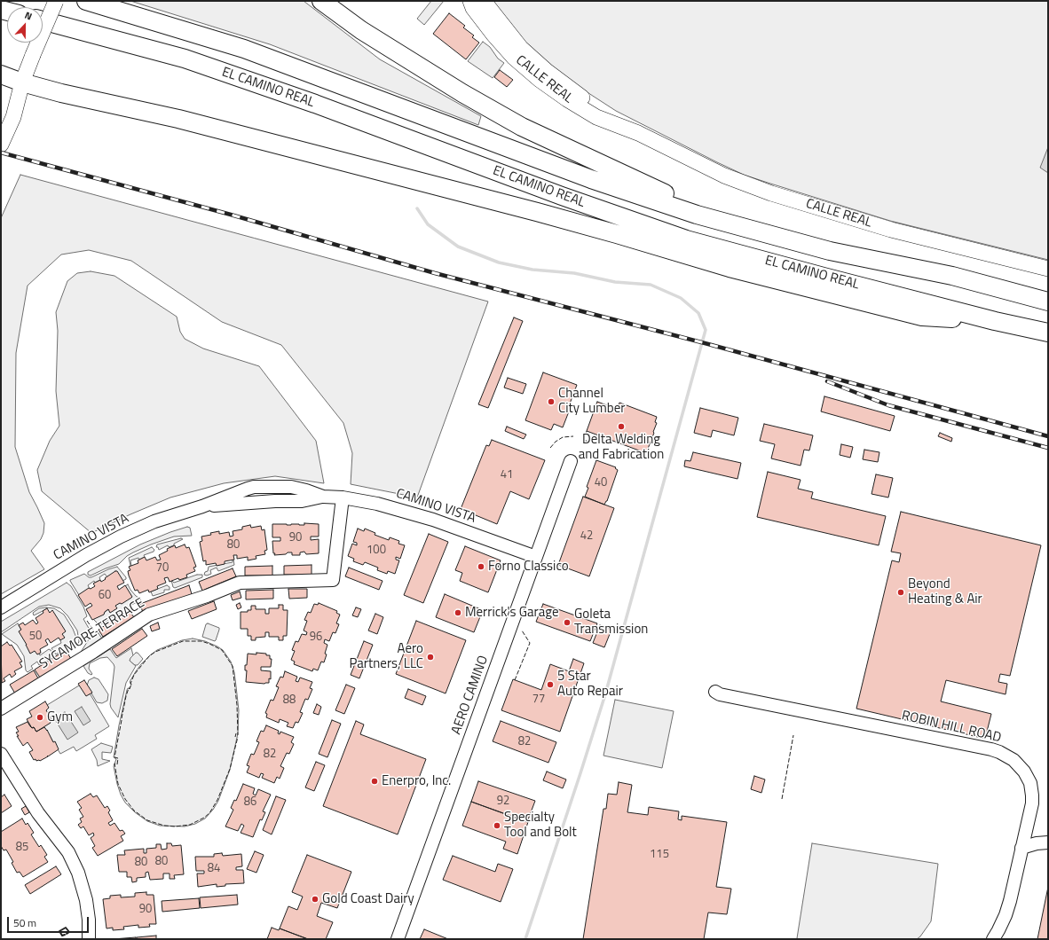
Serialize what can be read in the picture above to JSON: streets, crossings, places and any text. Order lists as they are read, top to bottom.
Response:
{
  "streets": {
    "highway": ["EL CAMINO REAL"],
    "main road": ["CALLE REAL"],
    "street": [
      "CAMINO VISTA",
      "SYCAMORE TERRACE",
      "AERO CAMINO",
      "ROBIN HILL ROAD"
    ]
  },
  "crossings": [
    ["CAMINO VISTA", "SYCAMORE TERRACE"],
    ["CAMINO VISTA", "AERO CAMINO"]
  ],
  "places": [
    "Channel City Lumber",
    "Delta Welding and Fabrication",
    "Forno Classico",
    "Beyond Heating & Air",
    "Merrick's Garage",
    "Goleta Transmission",
    "Aero Partners, LLC",
    "5 Star Auto Repair",
    "Gym",
    "Enerpro, Inc.",
    "Specialty Tool and Bolt",
    "Gold Coast Dairy"
  ],
  "house_numbers": [
    "41",
    "40",
    "42",
    "90",
    "80",
    "100",
    "70",
    "60",
    "50",
    "96",
    "77",
    "88",
    "82",
    "82",
    "92",
    "86",
    "85",
    "115",
    "80",
    "80",
    "84",
    "90"
  ],
  "scale_bar": "50 m",
  "north": "top"
}
